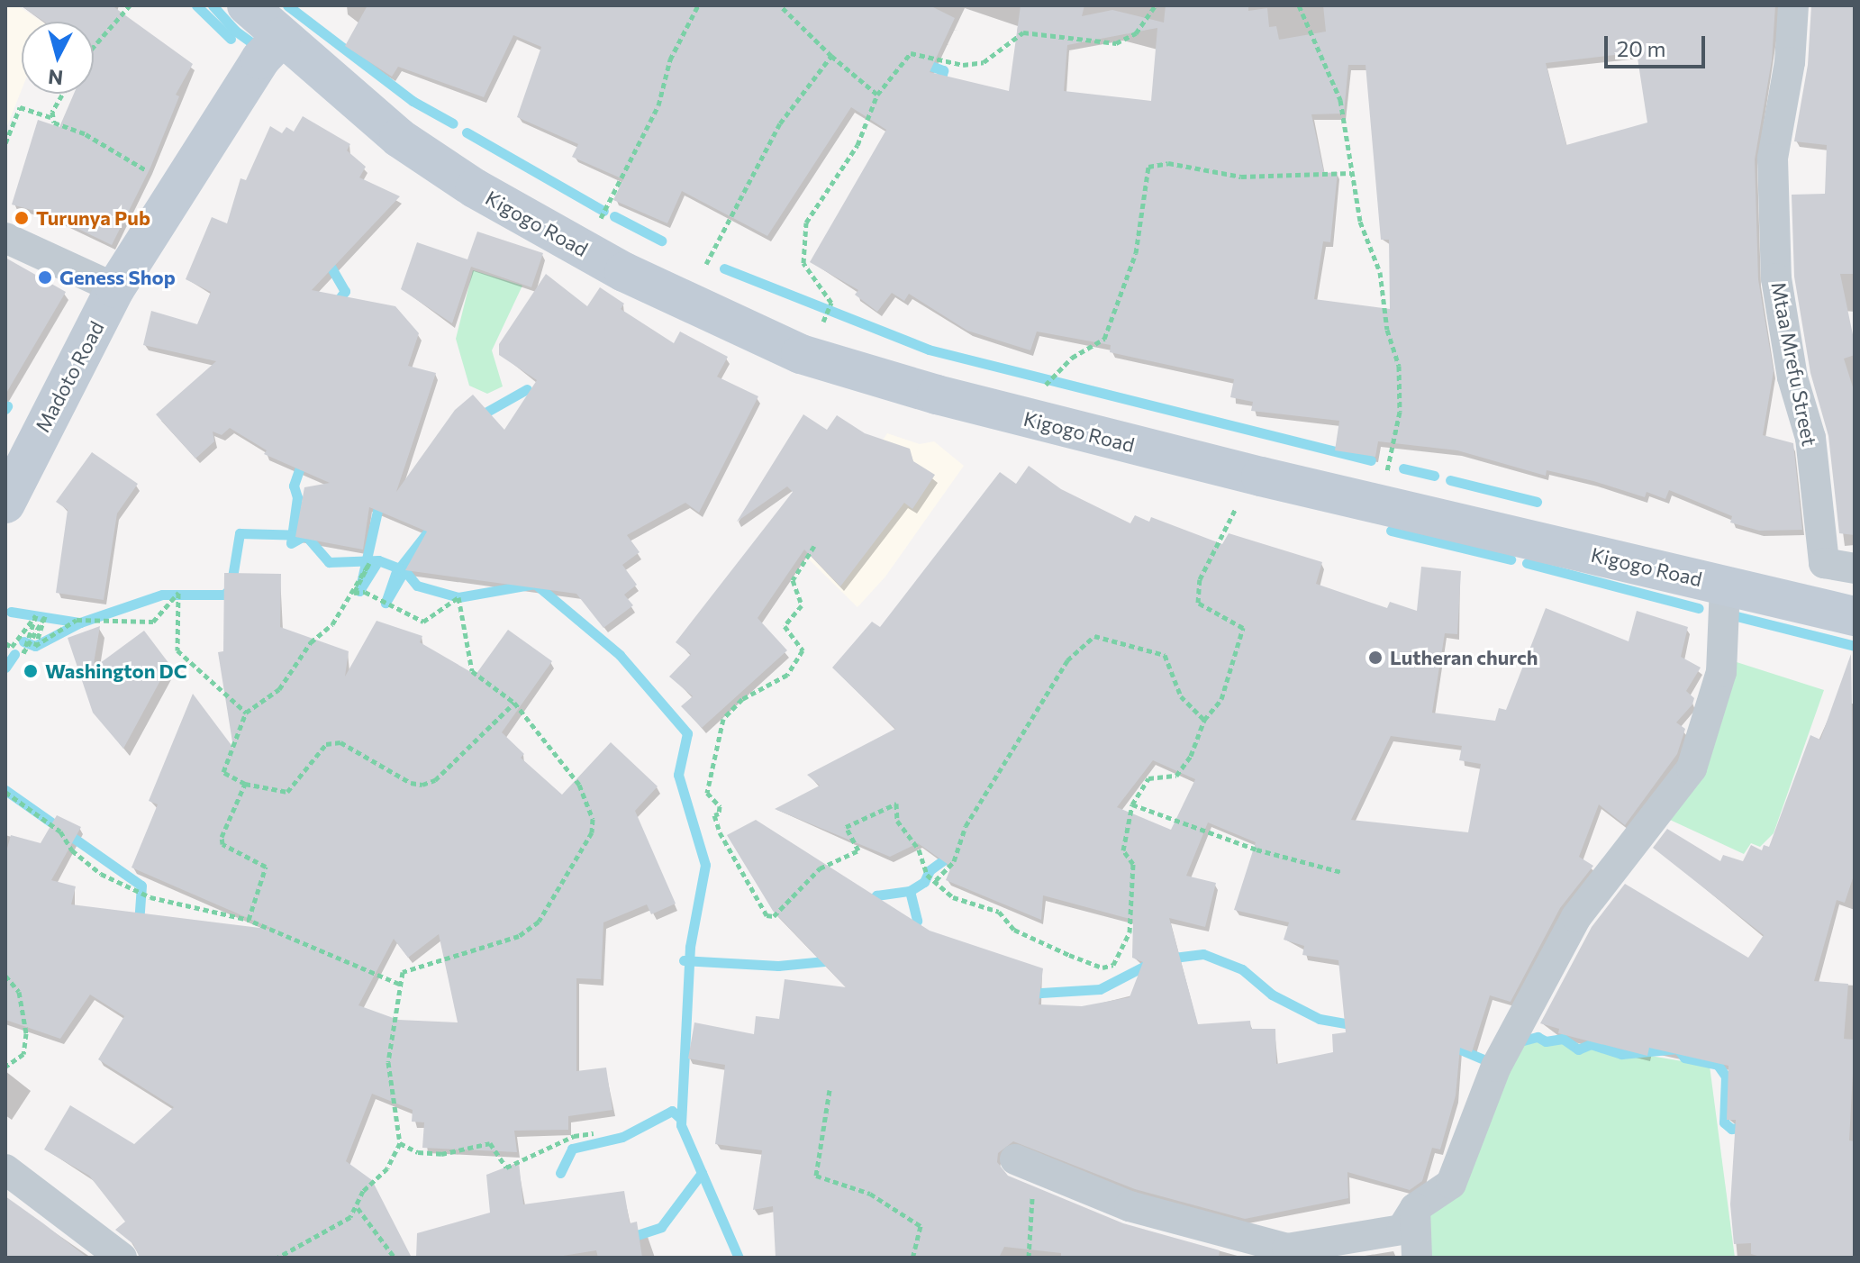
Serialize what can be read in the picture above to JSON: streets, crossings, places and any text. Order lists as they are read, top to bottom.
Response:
{
  "streets": {
    "main road": ["Kigogo Road", "Madoto Road"],
    "street": ["Mtaa Mrefu Street"]
  },
  "crossings": [
    ["Kigogo Road", "Mtaa Mrefu Street"],
    ["Kigogo Road", "Madoto Road"]
  ],
  "places": [
    "Turunya Pub",
    "Geness Shop",
    "Lutheran church",
    "Washington DC"
  ],
  "scale_bar": "20 m",
  "north": "bottom"
}
